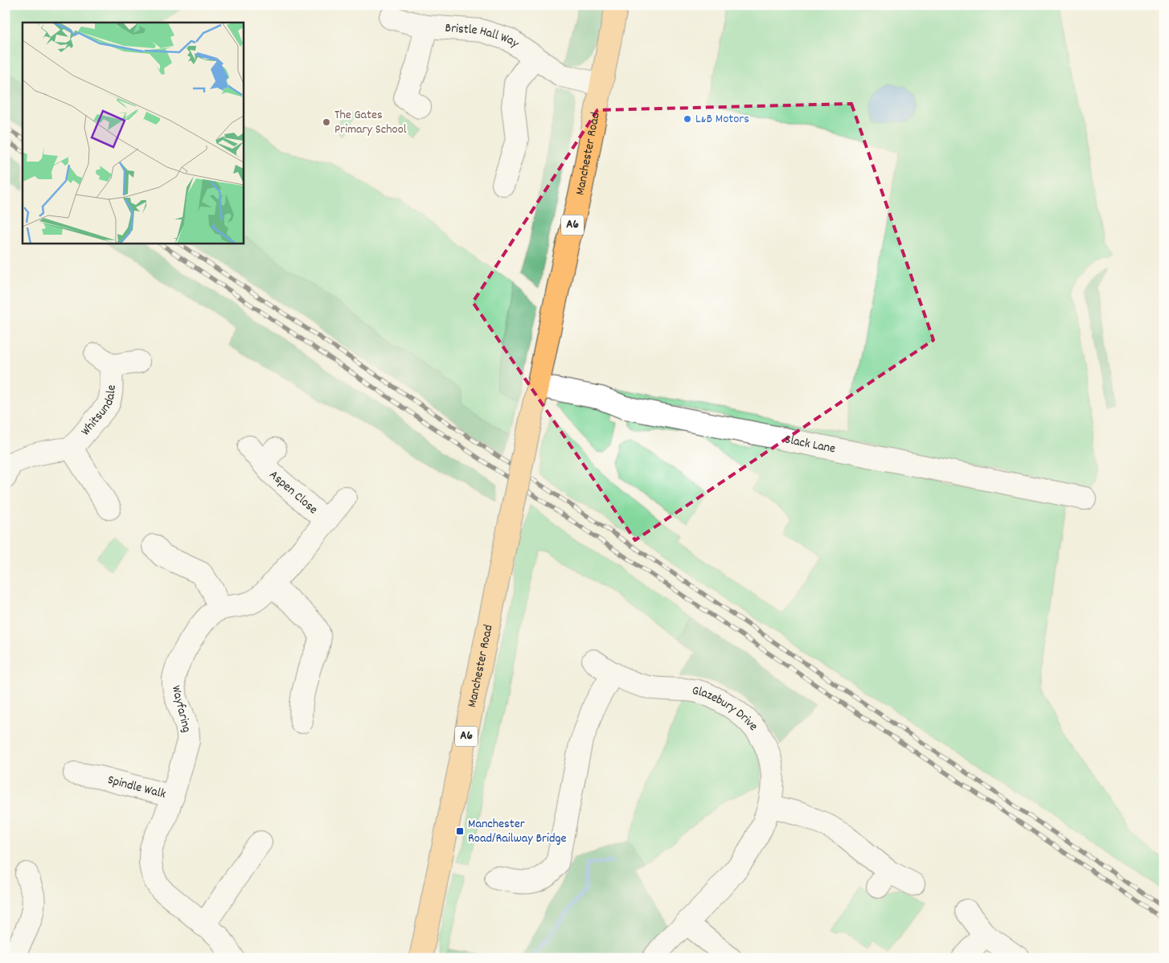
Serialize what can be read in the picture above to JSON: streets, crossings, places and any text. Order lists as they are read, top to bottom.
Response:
{
  "streets": {
    "main road": ["Manchester Road", "A6"],
    "street": [
      "Bristle Hall Way",
      "Whitsundale",
      "Slack Lane",
      "Aspen Close",
      "Wayfaring",
      "Glazebury Drive",
      "Spindle Walk"
    ]
  },
  "crossings": [
    ["Bristle Hall Way", "Manchester Road"],
    ["Manchester Road", "Slack Lane"],
    ["Aspen Close", "Wayfaring"],
    ["Wayfaring", "Spindle Walk"]
  ],
  "places": {
    "other": ["L&B Motors", "The Gates Primary School"],
    "transit": ["Manchester Road/Railway Bridge"]
  }
}
